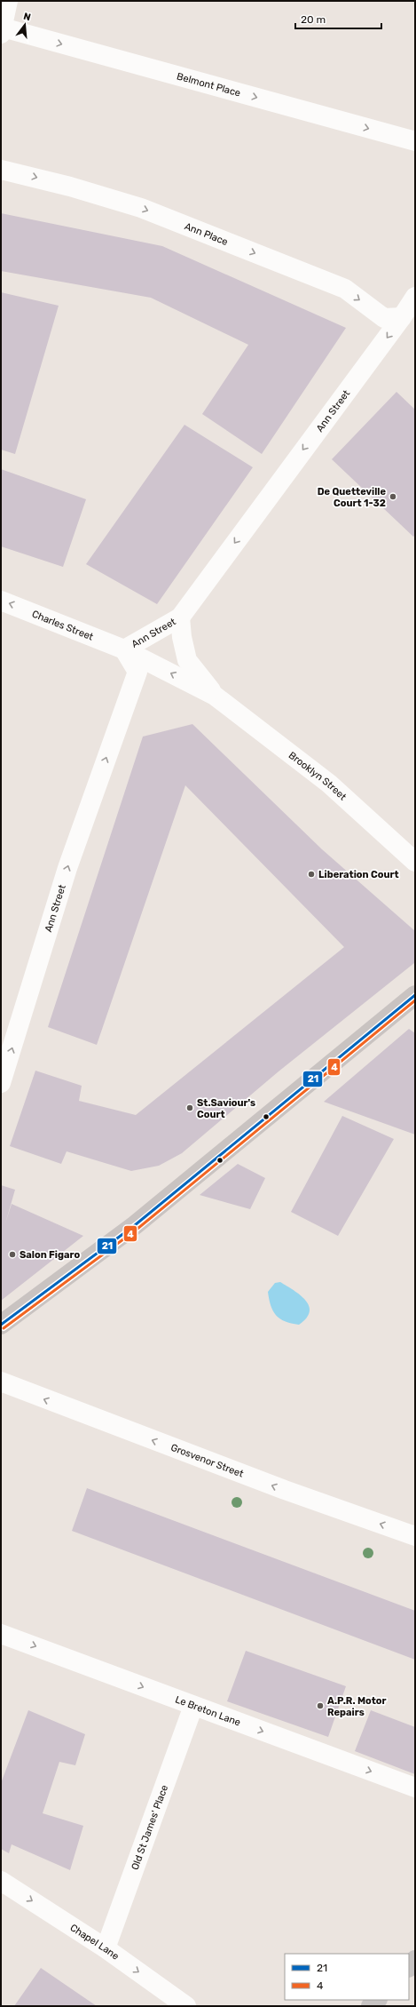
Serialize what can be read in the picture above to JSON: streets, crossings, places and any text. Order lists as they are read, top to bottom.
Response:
{
  "streets": {
    "street": [
      "Belmont Place",
      "Ann Place",
      "Ann Street",
      "Charles Street",
      "Brooklyn Street",
      "Grosvenor Street",
      "Le Breton Lane",
      "Old St James' Place",
      "Chapel Lane"
    ]
  },
  "crossings": [
    ["Ann Place", "Ann Street"],
    ["Ann Street", "Charles Street"],
    ["Ann Street", "Brooklyn Street"],
    ["Charles Street", "Brooklyn Street"],
    ["Le Breton Lane", "Old St James' Place"],
    ["Old St James' Place", "Chapel Lane"]
  ],
  "one_way": [
    "Belmont Place",
    "Ann Place",
    "Charles Street",
    "Grosvenor Street",
    "Le Breton Lane",
    "Chapel Lane"
  ],
  "places": [
    "De Quetteville Court 1-32",
    "Liberation Court",
    "St.Saviour's Court",
    "Salon Figaro",
    "A.P.R. Motor Repairs"
  ],
  "lines": ["transit line 21", "transit line 4"],
  "legend": ["21", "4"],
  "scale_bar": "20 m",
  "north": "top"
}
